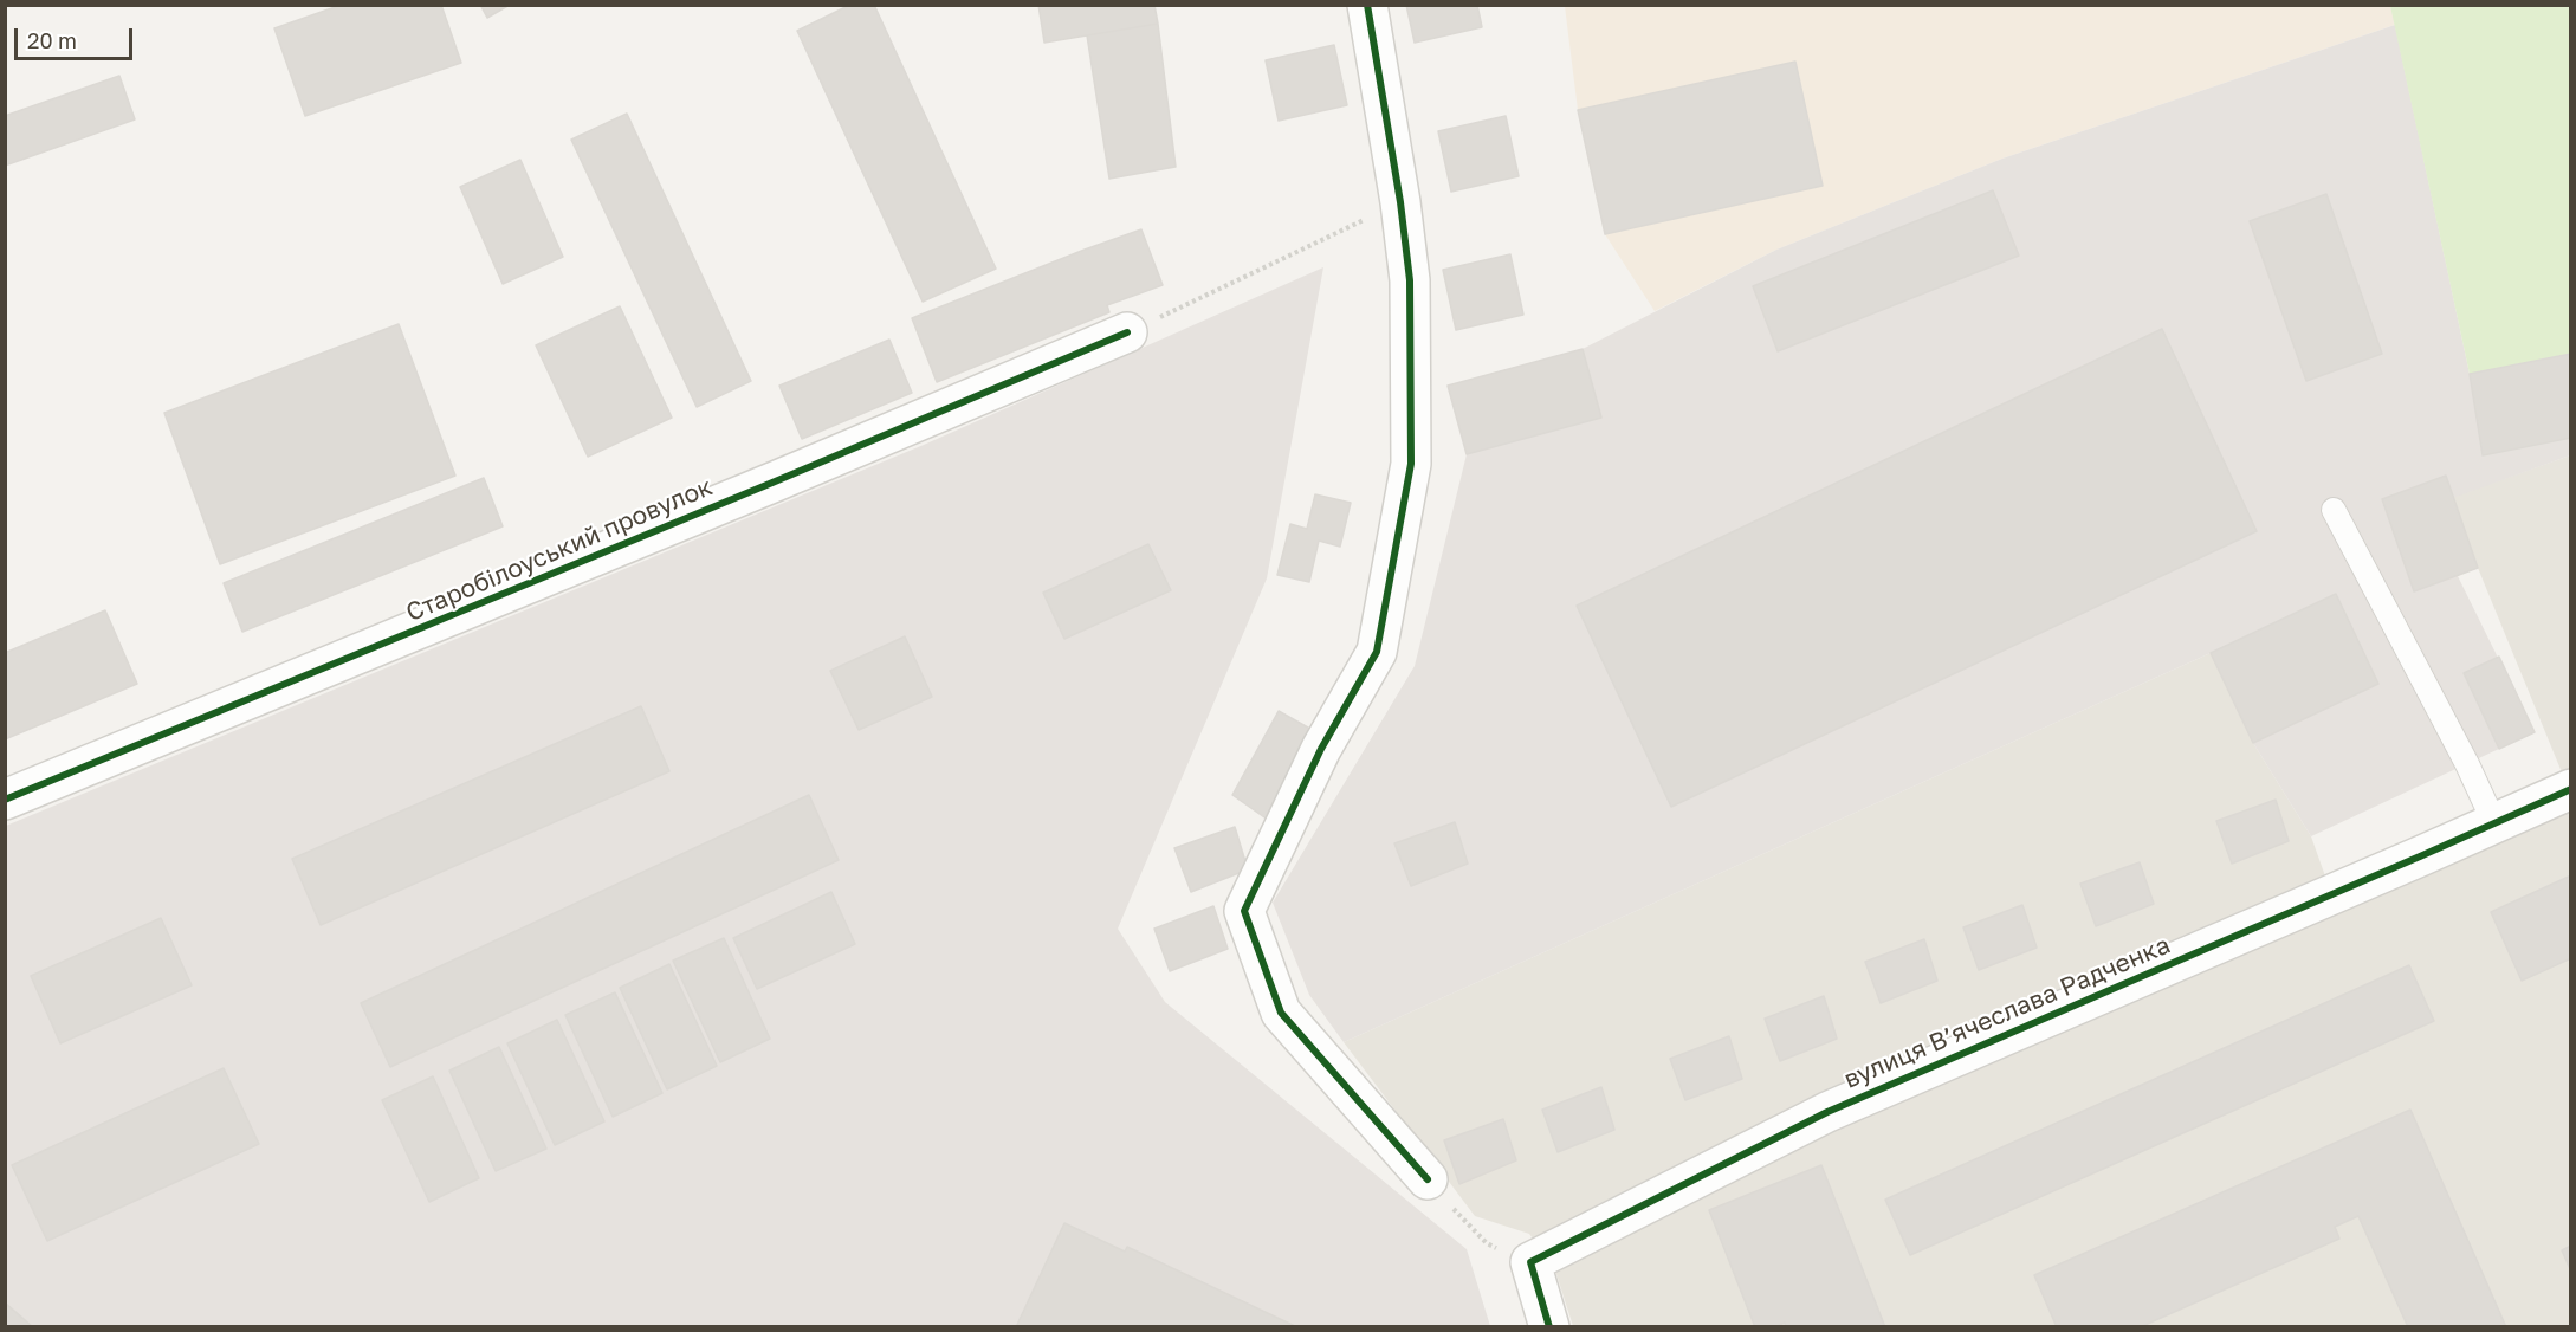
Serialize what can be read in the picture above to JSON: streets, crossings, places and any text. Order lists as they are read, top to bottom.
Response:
{
  "streets": {
    "street": ["Старобілоуський провулок", "вулиця Вʼячеслава Радченка"]
  },
  "scale_bar": "20 m"
}
